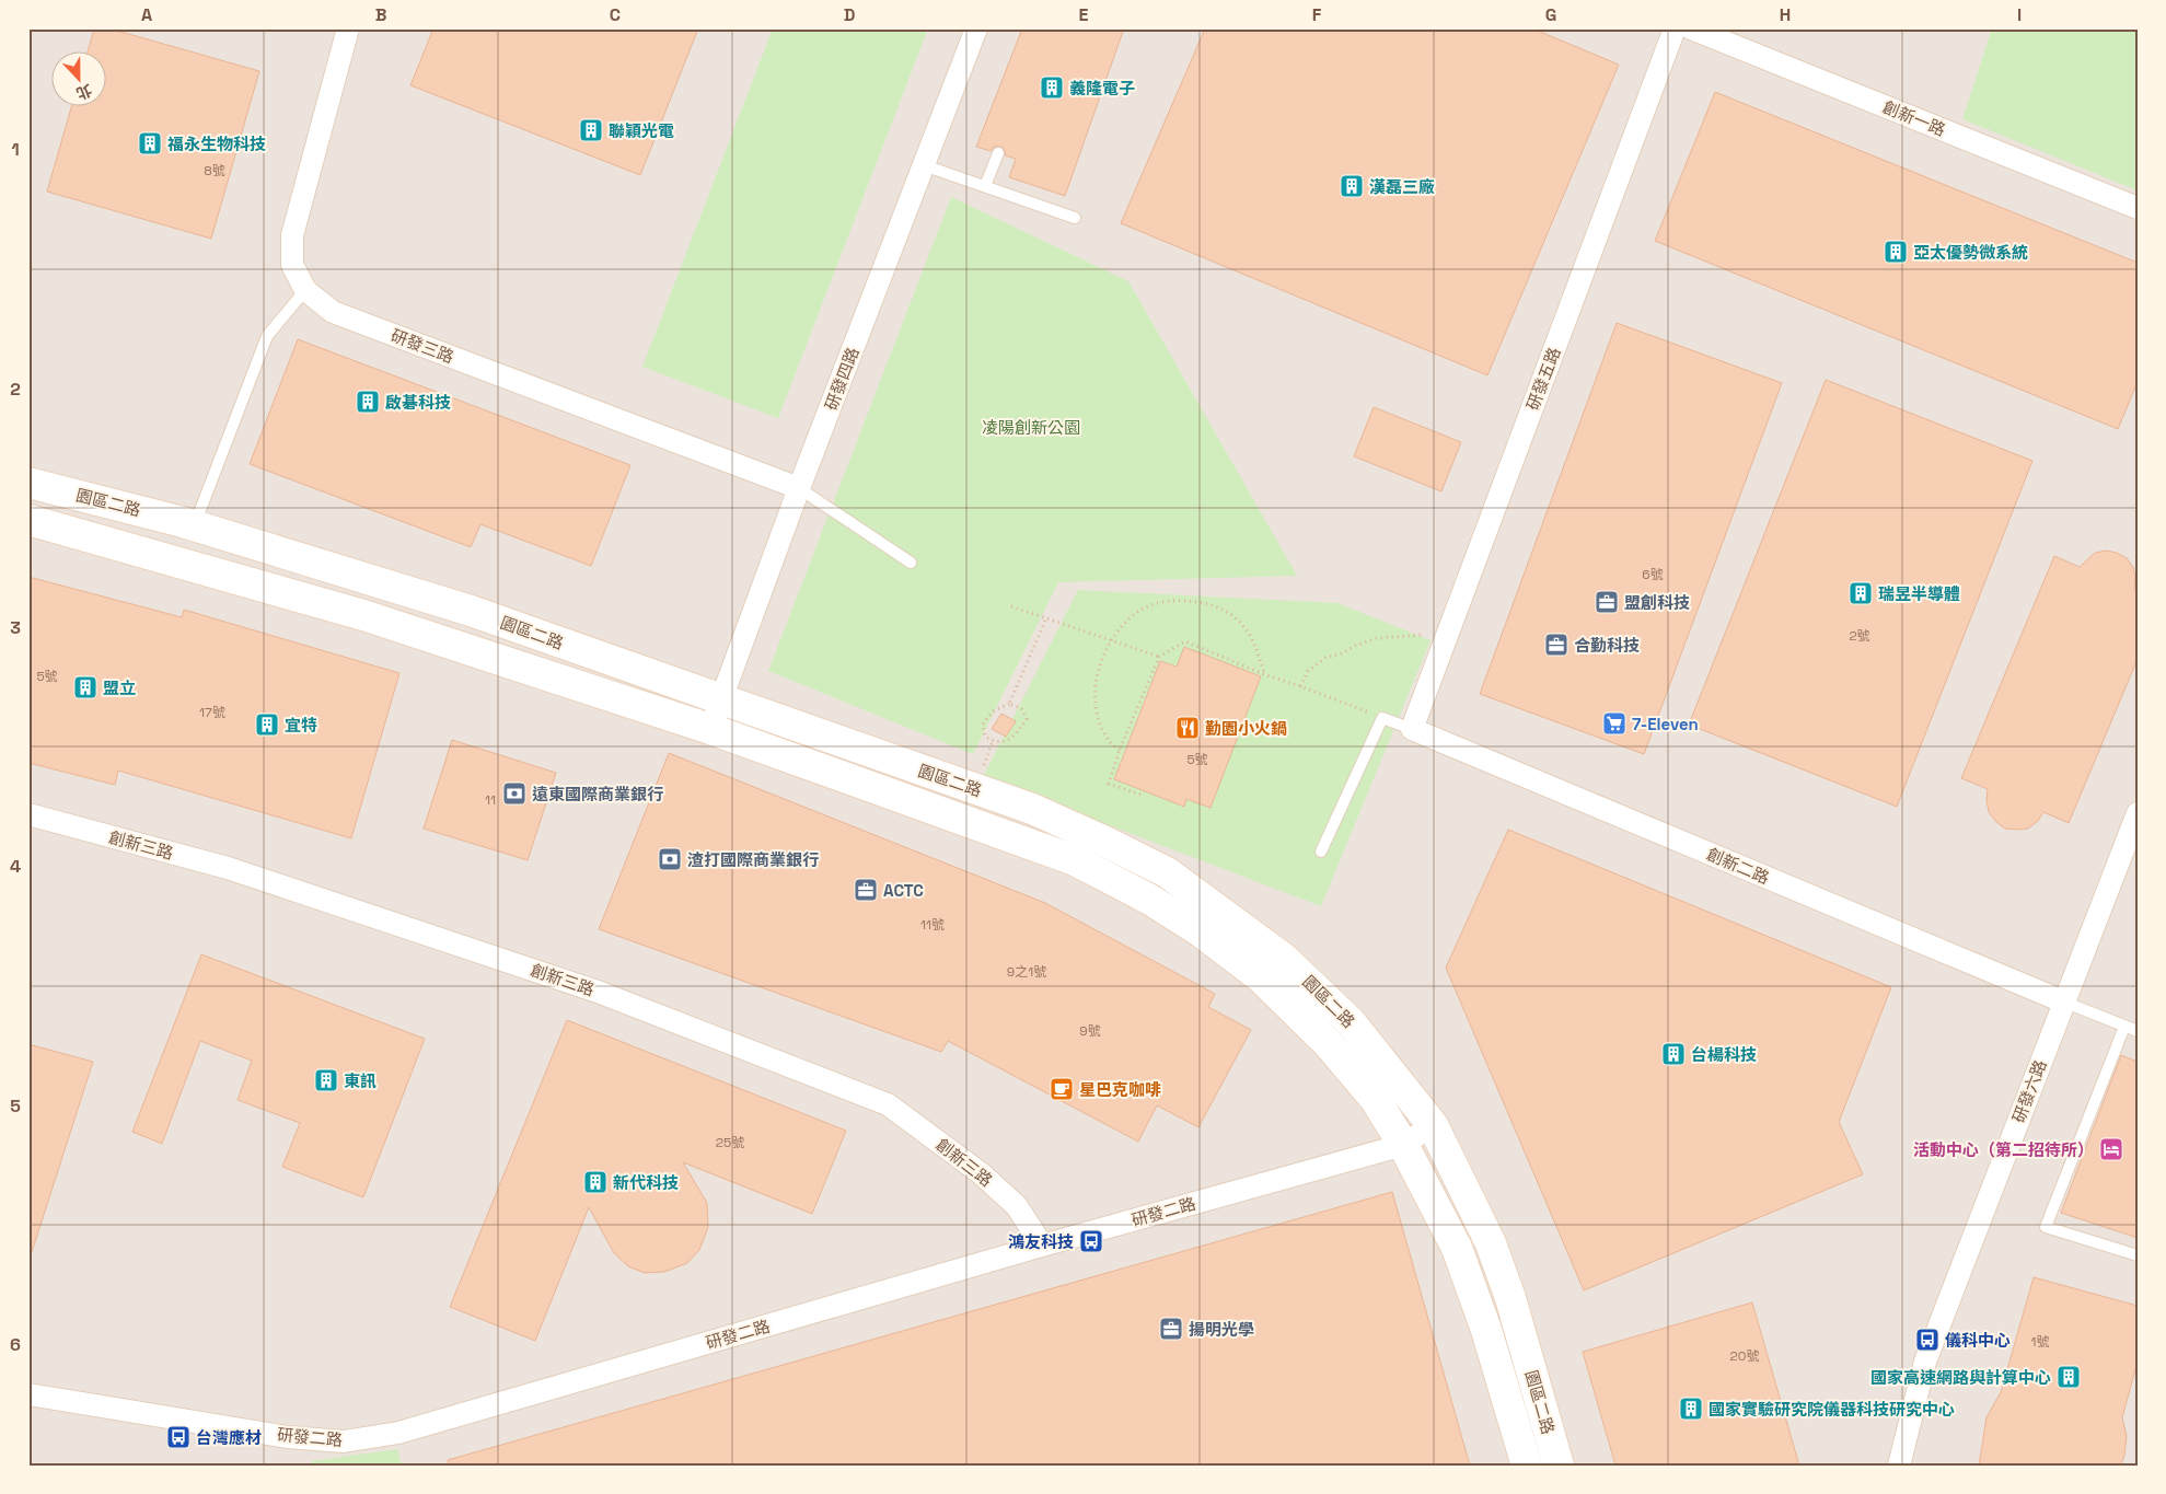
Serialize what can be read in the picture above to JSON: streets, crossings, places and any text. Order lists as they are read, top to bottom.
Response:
{
  "streets": {
    "street": [
      "創新一路",
      "研發三路",
      "研發四路",
      "研發五路",
      "園區二路",
      "創新三路",
      "創新二路",
      "研發六路",
      "研發二路"
    ]
  },
  "crossings": [
    ["研發三路", "研發四路"],
    ["研發四路", "園區二路"],
    ["研發五路", "創新二路"],
    ["園區二路", "研發二路"],
    ["創新三路", "研發二路"],
    ["創新二路", "研發六路"]
  ],
  "parks": ["凌陽創新公園"],
  "places": {
    "building": [
      "義隆電子",
      "聯穎光電",
      "福永生物科技",
      "漢磊三廠",
      "亞太優勢微系統",
      "啟碁科技",
      "瑞昱半導體",
      "盟立",
      "宜特",
      "台楊科技",
      "東訊",
      "新代科技",
      "國家高速網路與計算中心",
      "國家實驗研究院儀器科技研究中心"
    ],
    "office": [
      "盟創科技",
      "合勤科技",
      "ACTC",
      "揚明光學"
    ],
    "supermarket": ["7-Eleven"],
    "restaurant": ["勤園小火鍋"],
    "bank": ["遠東國際商業銀行", "渣打國際商業銀行"],
    "cafe": ["星巴克咖啡"],
    "hotel": ["活動中心（第二招待所）"],
    "bus stop": ["鴻友科技", "儀科中心", "台灣應材"]
  },
  "house_numbers": [
    "8號",
    "6號",
    "2號",
    "5號",
    "17號",
    "5號",
    "11",
    "11號",
    "9之1號",
    "9號",
    "25號",
    "1號",
    "20號"
  ],
  "north": "bottom",
  "grid": {
    "columns": [
      "A",
      "B",
      "C",
      "D",
      "E",
      "F",
      "G",
      "H",
      "I"
    ],
    "rows": [
      "1",
      "2",
      "3",
      "4",
      "5",
      "6"
    ]
  }
}
